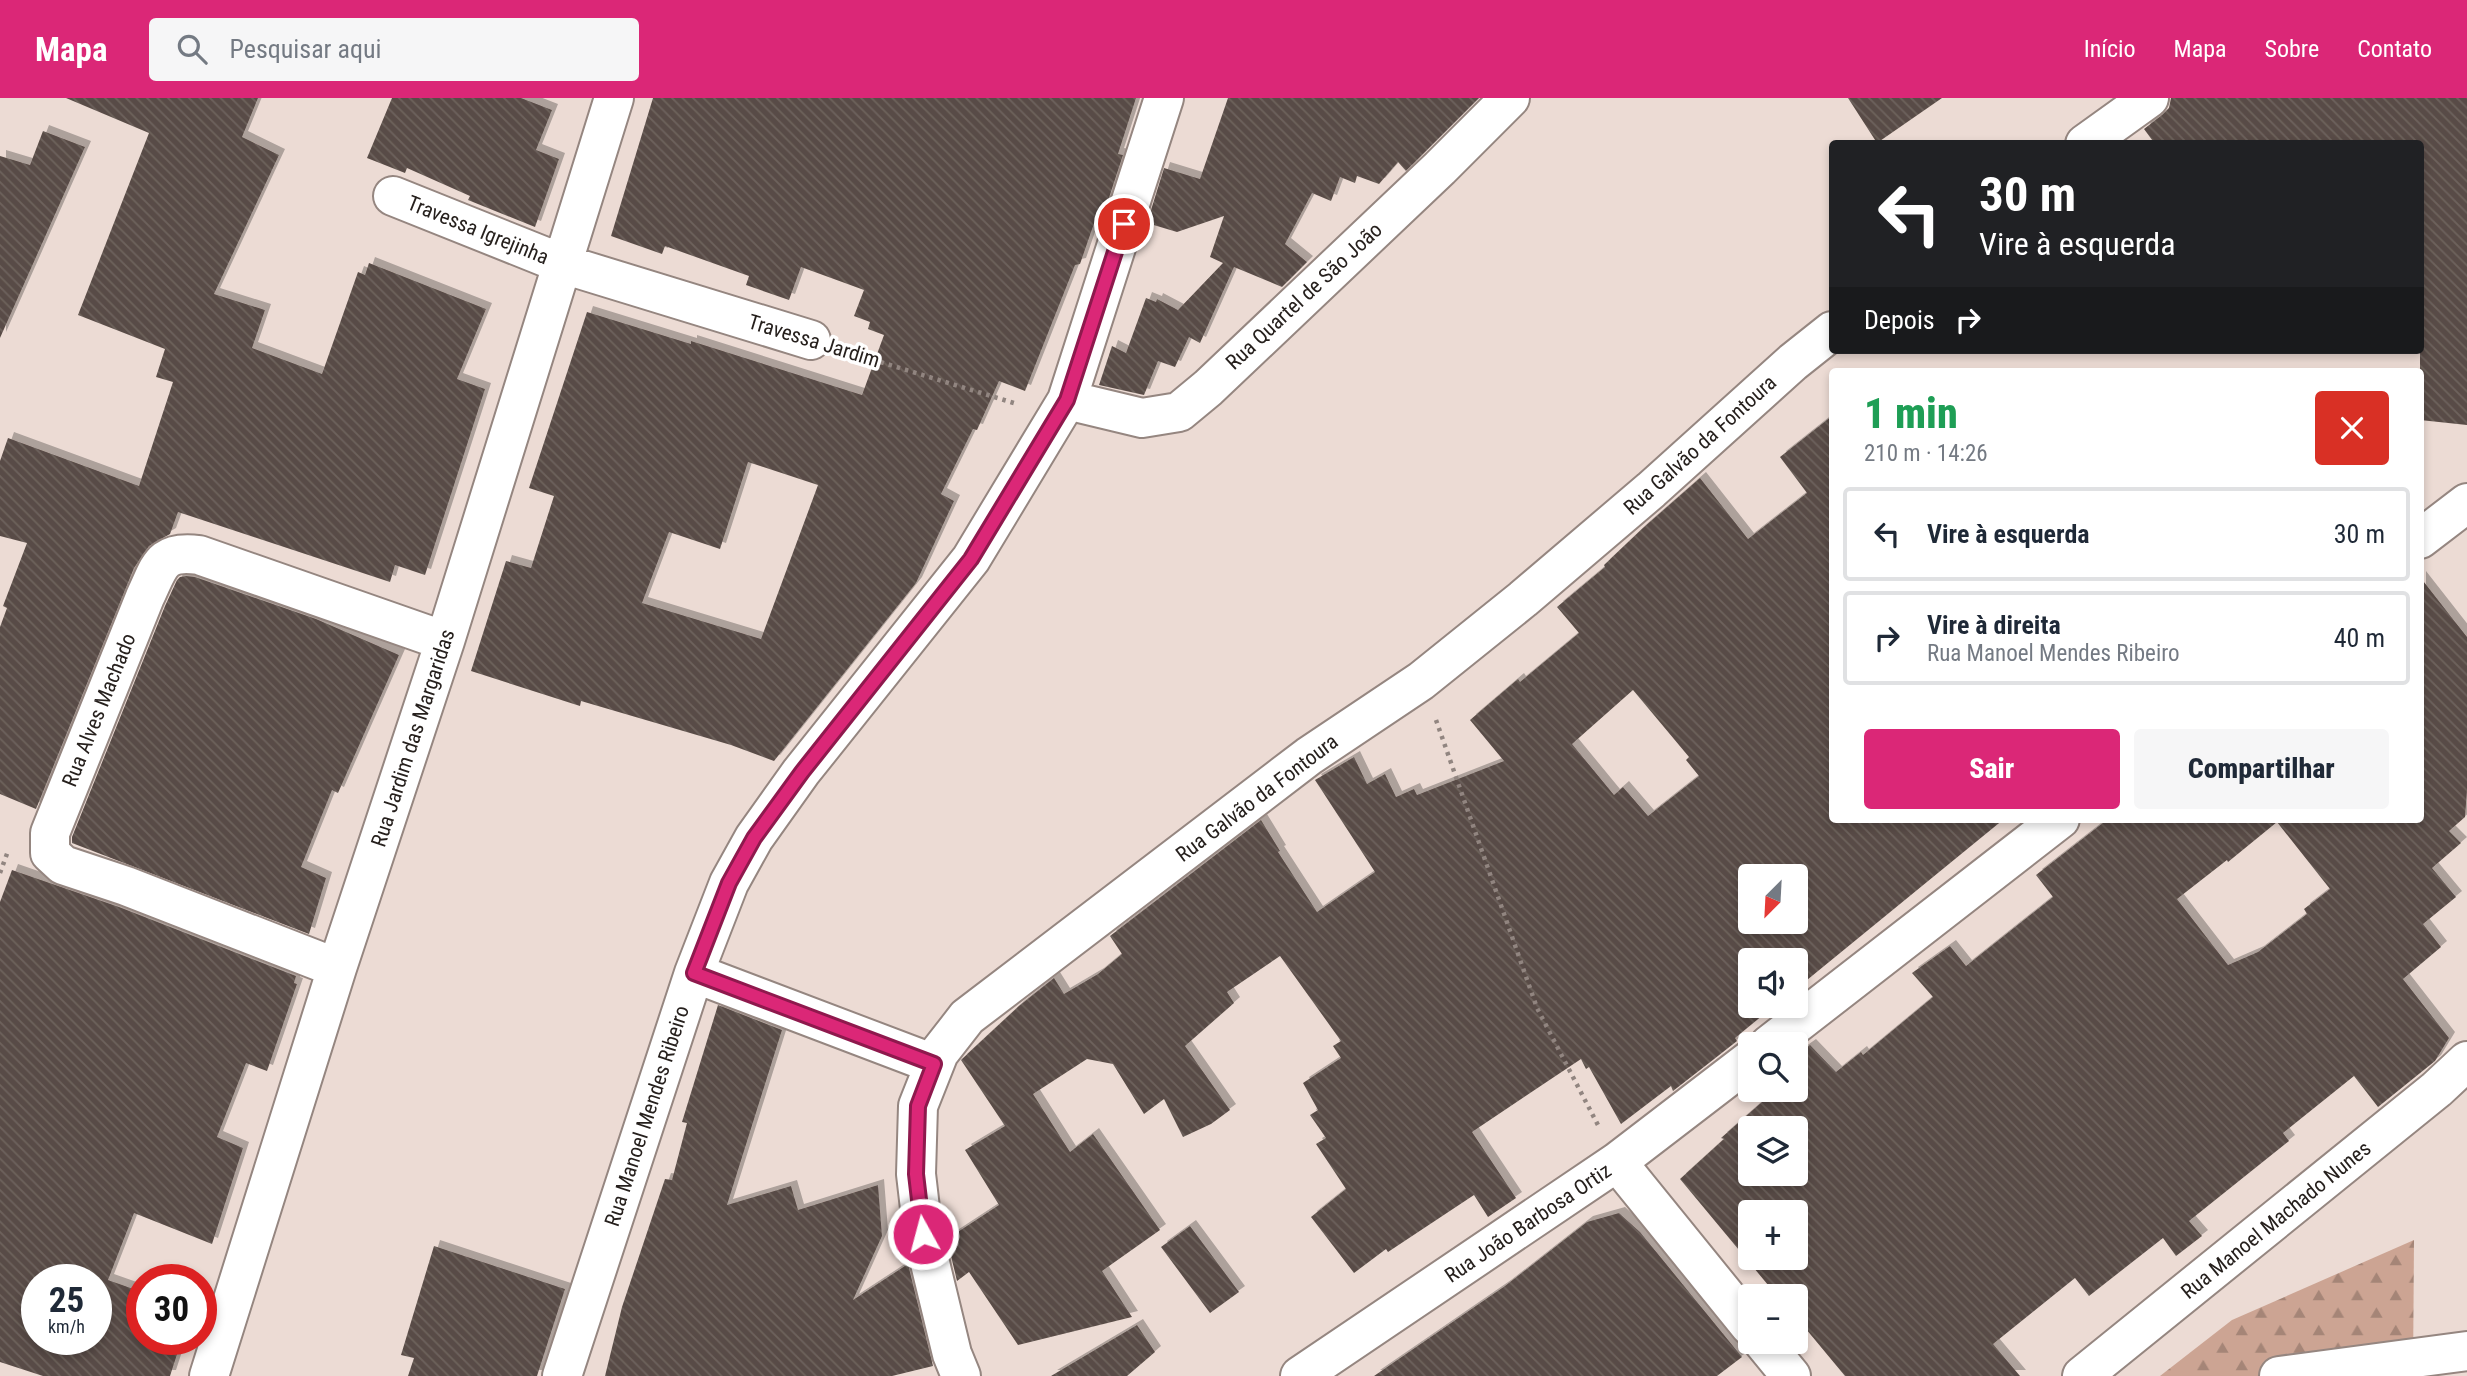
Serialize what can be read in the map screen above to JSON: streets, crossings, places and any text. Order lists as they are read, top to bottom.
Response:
{
  "streets": {
    "street": [
      "Travessa Igrejinha",
      "Rua Quartel de São João",
      "Travessa Jardim",
      "Rua Galvão da Fontoura",
      "Rua Alves Machado",
      "Rua Jardim das Margaridas",
      "Rua Manoel Mendes Ribeiro",
      "Rua Manoel Machado Nunes",
      "Rua João Barbosa Ortiz"
    ]
  },
  "crossings": [
    ["Travessa Igrejinha", "Travessa Jardim"],
    ["Travessa Igrejinha", "Rua Jardim das Margaridas"],
    ["Rua Quartel de São João", "Travessa Jardim"],
    ["Rua Quartel de São João", "Rua Manoel Mendes Ribeiro"],
    ["Travessa Jardim", "Rua Jardim das Margaridas"],
    ["Travessa Jardim", "Rua Manoel Mendes Ribeiro"],
    ["Rua Alves Machado", "Rua Jardim das Margaridas"]
  ],
  "north": "bottom left",
  "page": {
    "header": "Mapa",
    "search": "Pesquisar aqui",
    "nav": [
      "Início",
      "Mapa",
      "Sobre",
      "Contato"
    ],
    "turn": ["30 m", "Vire à esquerda"],
    "then": "Depois",
    "heading": ["1 min", "210 m · 14:26"],
    "list": [
      {
        "name": "Vire à esquerda",
        "value": "30 m"
      },
      {
        "name": "Vire à direita",
        "note": "Rua Manoel Mendes Ribeiro",
        "value": "40 m"
      }
    ],
    "buttons": ["Sair", "Compartilhar"],
    "map_buttons": ["+", "−"],
    "speed": "25 km/h",
    "limit": "30"
  }
}
